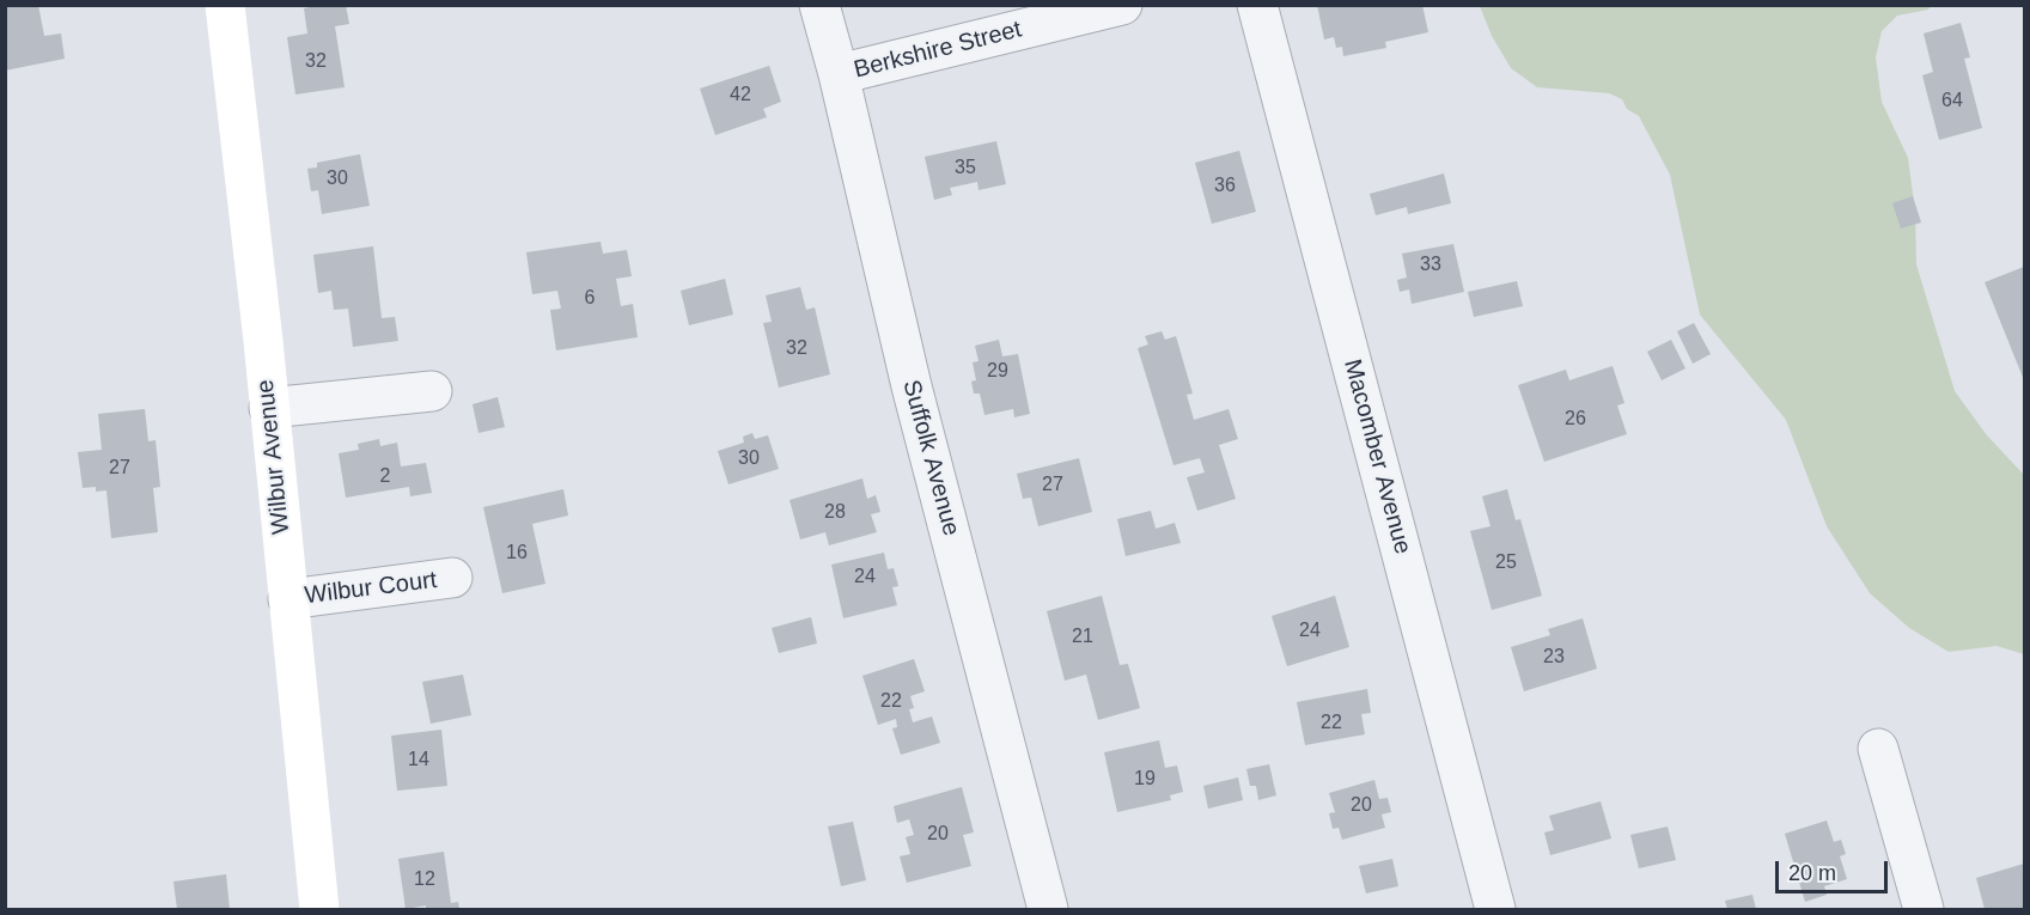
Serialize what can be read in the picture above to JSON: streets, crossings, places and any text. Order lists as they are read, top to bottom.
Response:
{
  "streets": {
    "street": [
      "Berkshire Street",
      "Wilbur Avenue",
      "Macomber Avenue",
      "Suffolk Avenue",
      "Wilbur Court"
    ]
  },
  "crossings": [
    ["Berkshire Street", "Suffolk Avenue"],
    ["Wilbur Avenue", "Wilbur Court"]
  ],
  "house_numbers": [
    "32",
    "42",
    "64",
    "35",
    "30",
    "36",
    "33",
    "6",
    "32",
    "29",
    "26",
    "30",
    "27",
    "2",
    "27",
    "28",
    "16",
    "25",
    "24",
    "24",
    "21",
    "23",
    "22",
    "22",
    "14",
    "19",
    "20",
    "20",
    "12"
  ],
  "scale_bar": "20 m"
}
